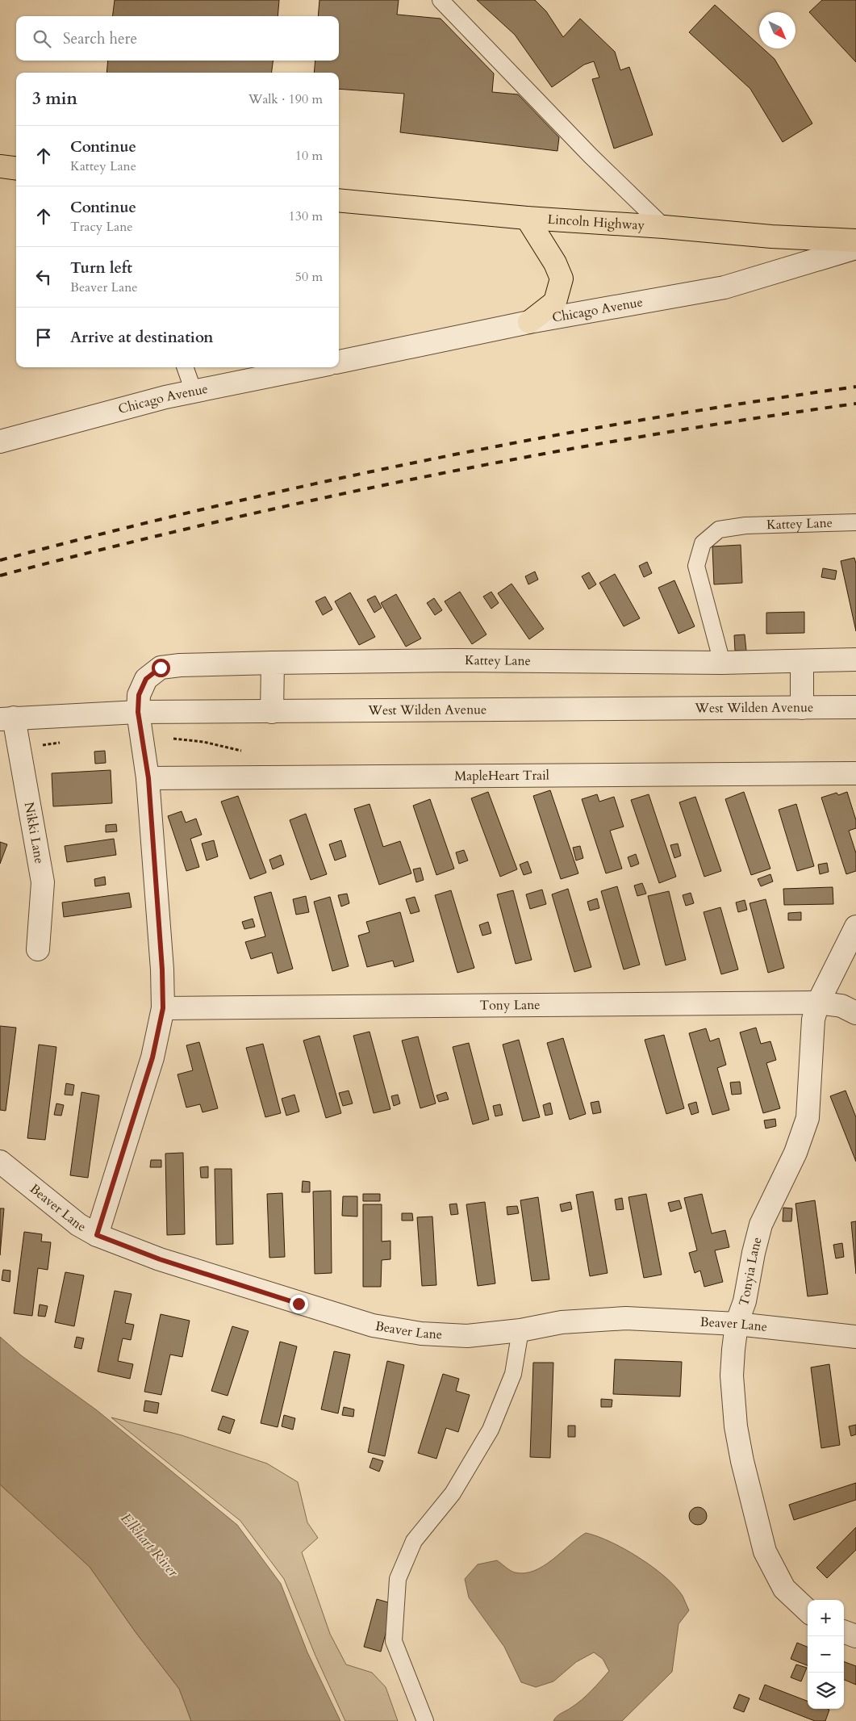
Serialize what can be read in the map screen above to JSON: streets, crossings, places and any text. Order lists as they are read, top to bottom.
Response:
{
  "streets": {
    "highway": ["Lincoln Highway"],
    "street": [
      "Chicago Avenue",
      "Kattey Lane",
      "West Wilden Avenue",
      "MapleHeart Trail",
      "Nikki Lane",
      "Tony Lane",
      "Beaver Lane",
      "Tonyia Lane"
    ]
  },
  "crossings": [
    ["Kattey Lane", "West Wilden Avenue"],
    ["Kattey Lane", "MapleHeart Trail"],
    ["Kattey Lane", "Tony Lane"],
    ["Kattey Lane", "Beaver Lane"],
    ["West Wilden Avenue", "Nikki Lane"],
    ["Tony Lane", "Tonyia Lane"],
    ["Beaver Lane", "Tonyia Lane"]
  ],
  "water": ["Elkhart River"],
  "north": "bottom right",
  "page": {
    "search": "Search here",
    "heading": ["3 min", "Walk · 190 m"],
    "list": [
      ["Continue", "Kattey Lane", "10 m"],
      ["Continue", "Tracy Lane", "130 m"],
      ["Turn left", "Beaver Lane", "50 m"],
      "Arrive at destination"
    ],
    "map_buttons": ["+", "−"]
  }
}
